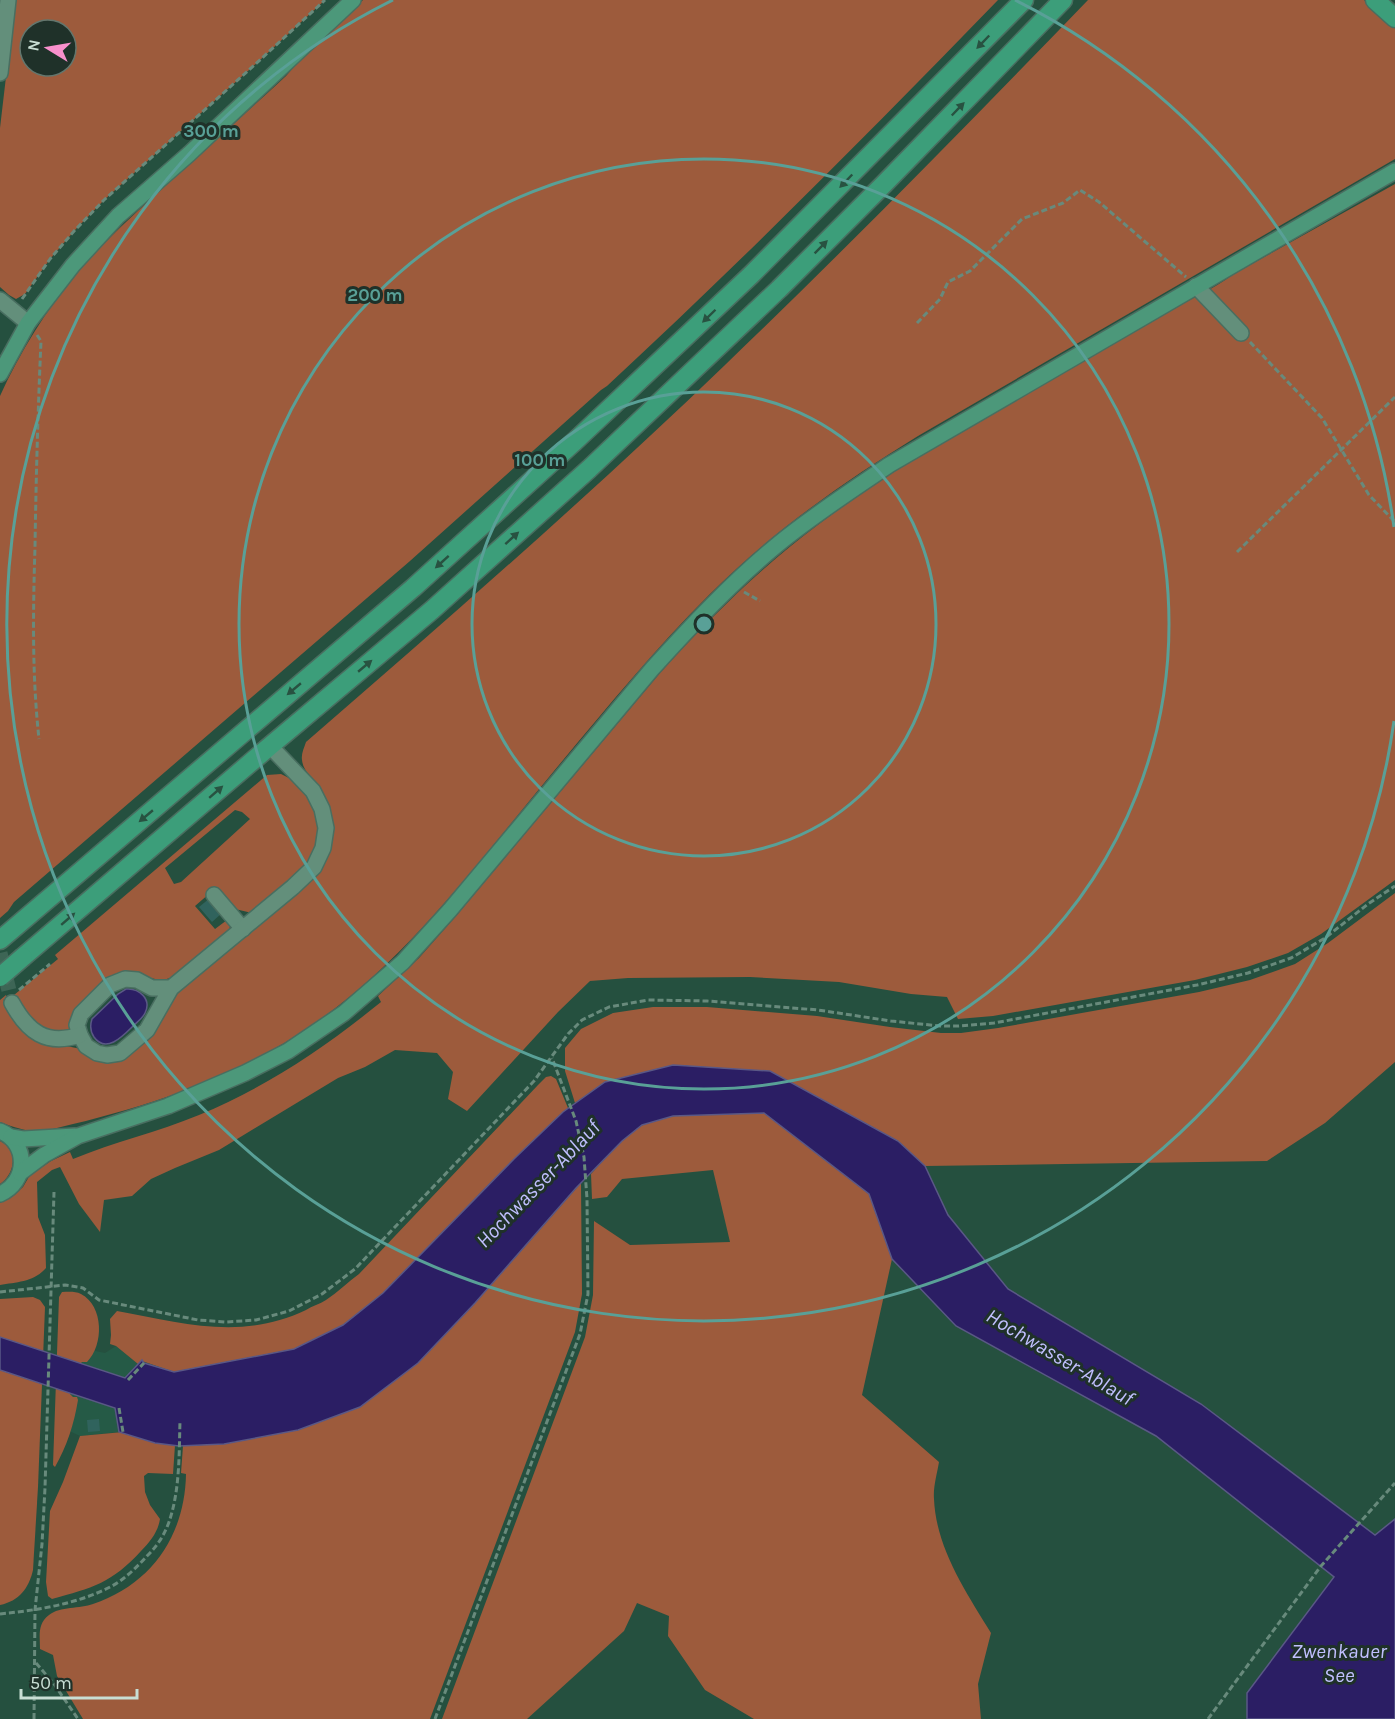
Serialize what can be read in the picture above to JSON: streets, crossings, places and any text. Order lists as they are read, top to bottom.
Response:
{
  "water": ["Hochwasser-Ablauf", "Zwenkauer See"],
  "scale_bar": "50 m",
  "north": "left",
  "rings": ["300 m", "200 m", "100 m"]
}
